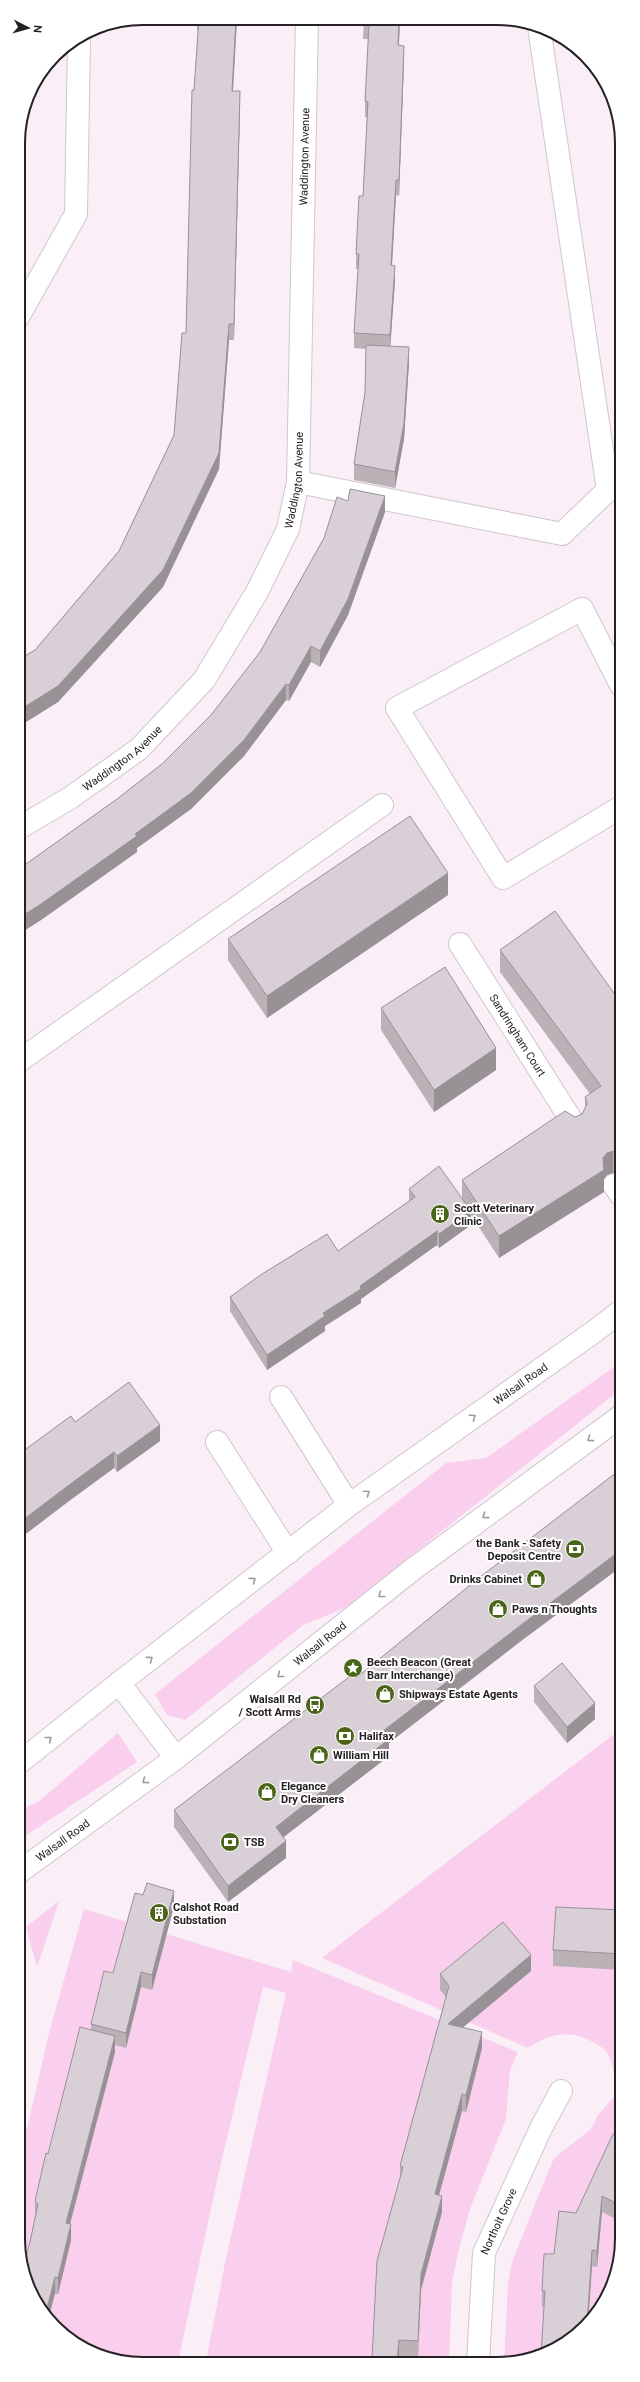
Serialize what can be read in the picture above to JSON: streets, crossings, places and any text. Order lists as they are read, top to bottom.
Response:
{
  "streets": {
    "main road": [
      "Waddington Avenue",
      "Sandringham Court",
      "Walsall Road",
      "Northolt Grove"
    ]
  },
  "places": {
    "building": ["Scott Veterinary Clinic", "Calshot Road Substation"],
    "bank": ["the Bank - Safety Deposit Centre", "Halifax", "TSB"],
    "shop": [
      "Drinks Cabinet",
      "Paws n Thoughts",
      "Shipways Estate Agents",
      "William Hill",
      "Elegance Dry Cleaners"
    ],
    "place": ["Beech Beacon (Great Barr Interchange)"],
    "bus stop": ["Walsall Rd / Scott Arms"]
  },
  "north": "right"
}
